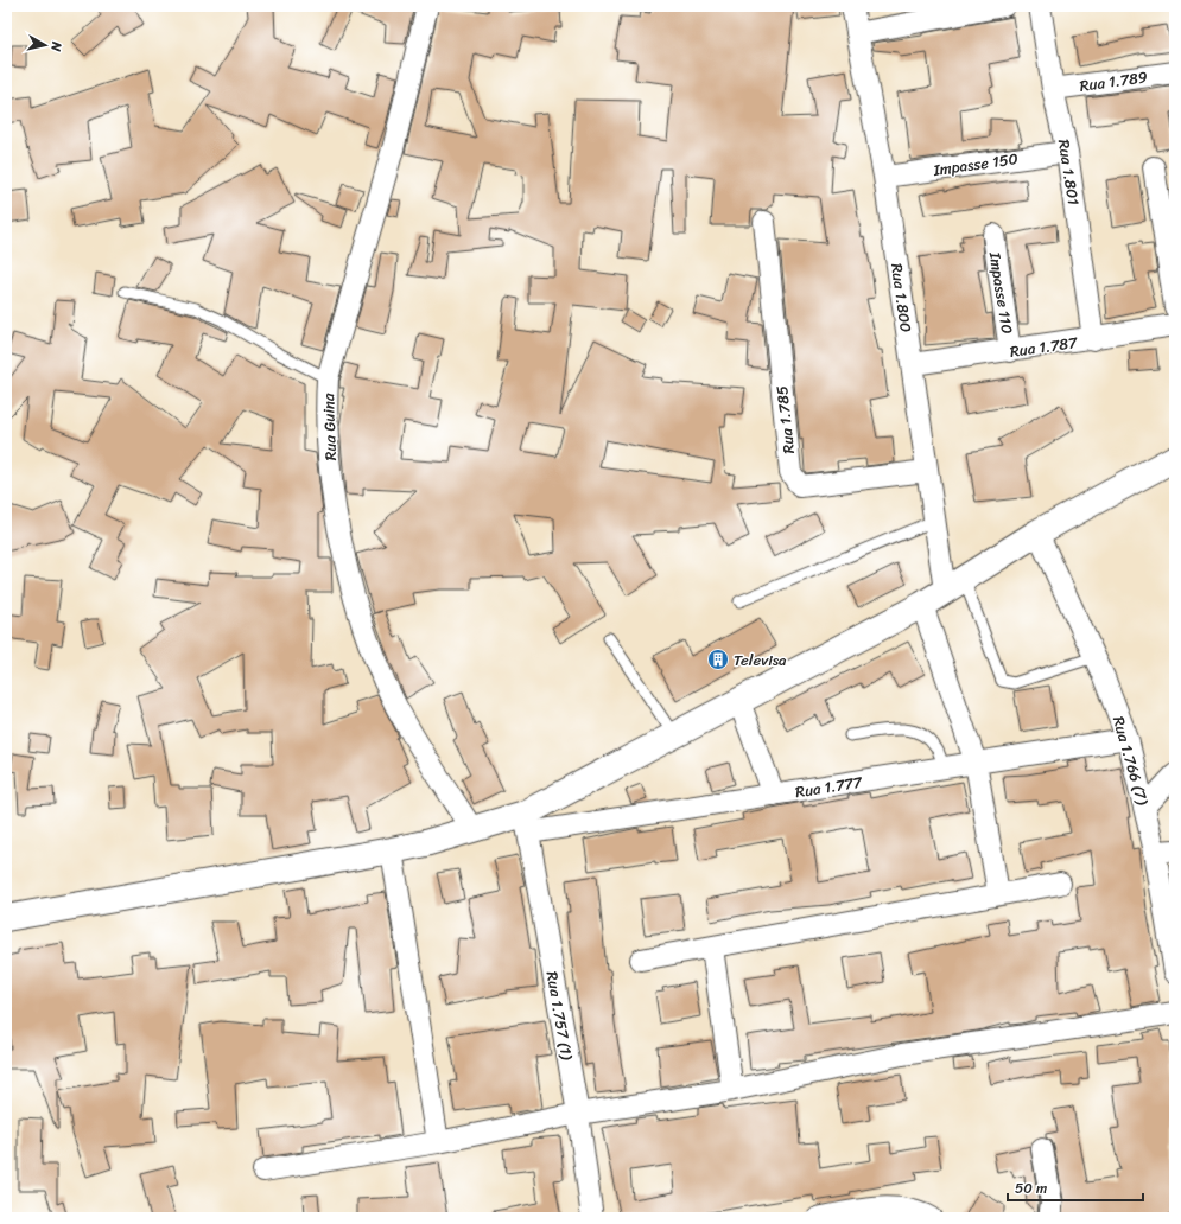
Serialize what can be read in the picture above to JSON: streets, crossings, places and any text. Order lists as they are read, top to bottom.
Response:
{
  "streets": {
    "street": [
      "Rua 1.789",
      "Impasse 150",
      "Rua 1.801",
      "Impasse 110",
      "Rua 1.800",
      "Rua 1.787",
      "Rua 1.785",
      "Rua Guina",
      "Rua 1.766 (7)",
      "Rua 1.777",
      "Rua 1.757 (1)"
    ]
  },
  "crossings": [
    ["Rua 1.789", "Rua 1.801"],
    ["Impasse 150", "Rua 1.801"],
    ["Impasse 150", "Rua 1.800"],
    ["Rua 1.801", "Rua 1.787"],
    ["Impasse 110", "Rua 1.787"],
    ["Rua 1.800", "Rua 1.787"],
    ["Rua 1.800", "Rua 1.785"],
    ["Rua 1.766 (7)", "Rua 1.777"],
    ["Rua 1.777", "Rua 1.757 (1)"]
  ],
  "places": {
    "building": ["Televisa"]
  },
  "scale_bar": "50 m",
  "north": "right"
}
